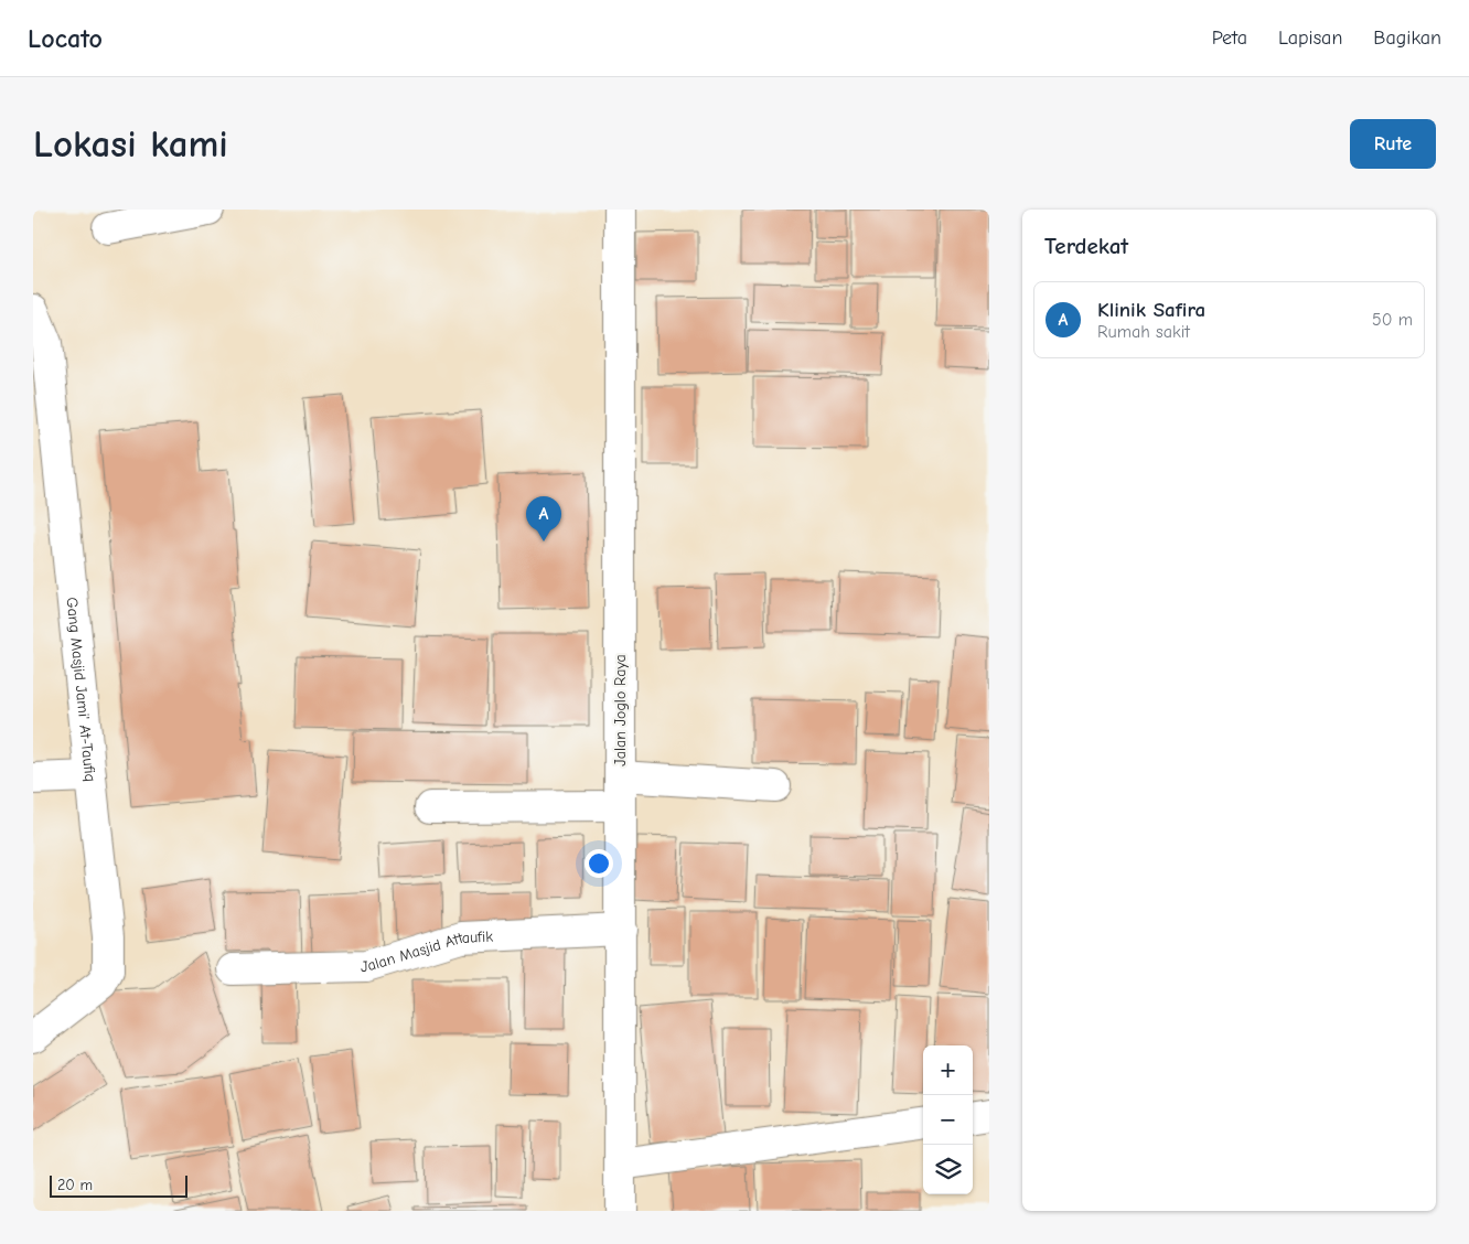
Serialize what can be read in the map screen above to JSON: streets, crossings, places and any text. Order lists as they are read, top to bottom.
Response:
{
  "streets": {
    "main road": ["Gang Masjid Jami' At-Taufiq", "Jalan Joglo Raya", "Jalan Masjid Attaufik"]
  },
  "crossings": [
    ["Jalan Joglo Raya", "Jalan Masjid Attaufik"]
  ],
  "scale_bar": "20 m",
  "page": {
    "header": "Locato",
    "nav": ["Peta", "Lapisan", "Bagikan"],
    "buttons": "Rute",
    "title": "Lokasi kami",
    "heading": "Terdekat",
    "list": [
      {
        "mark": "A",
        "name": "Klinik Safira",
        "note": "Rumah sakit",
        "value": "50 m"
      }
    ],
    "pins": "A",
    "map_buttons": ["+", "−"],
    "scale": "20 m"
  }
}
